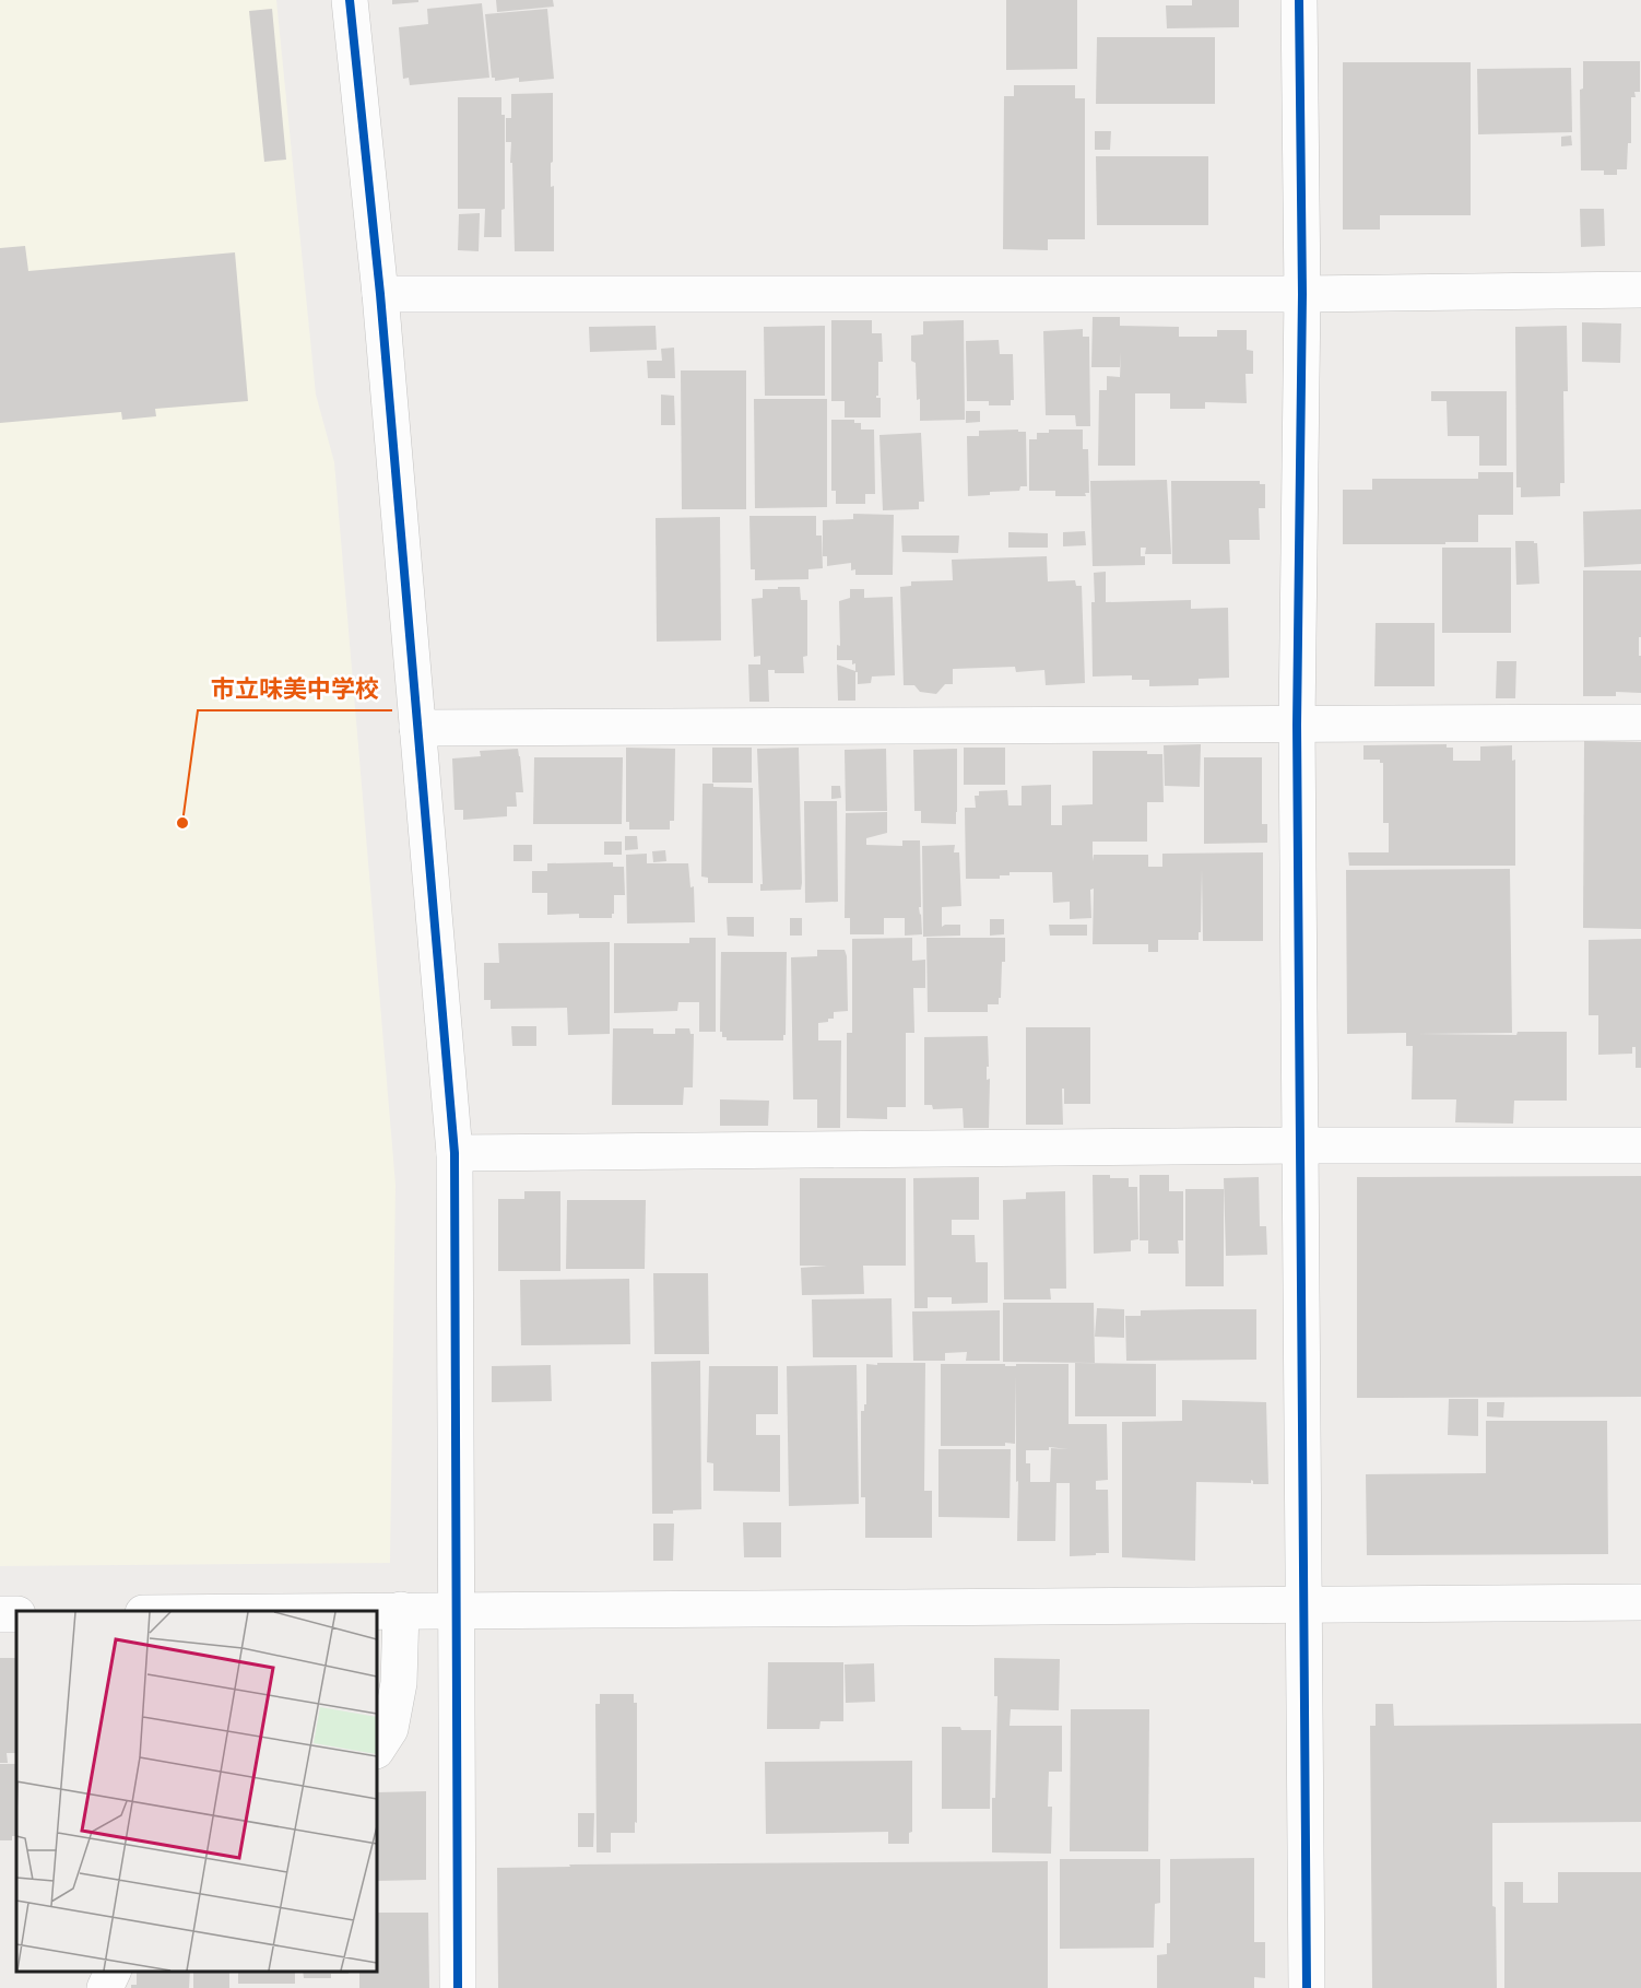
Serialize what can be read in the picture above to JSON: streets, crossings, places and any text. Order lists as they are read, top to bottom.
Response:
{
  "places": ["市立味美中学校"]
}
